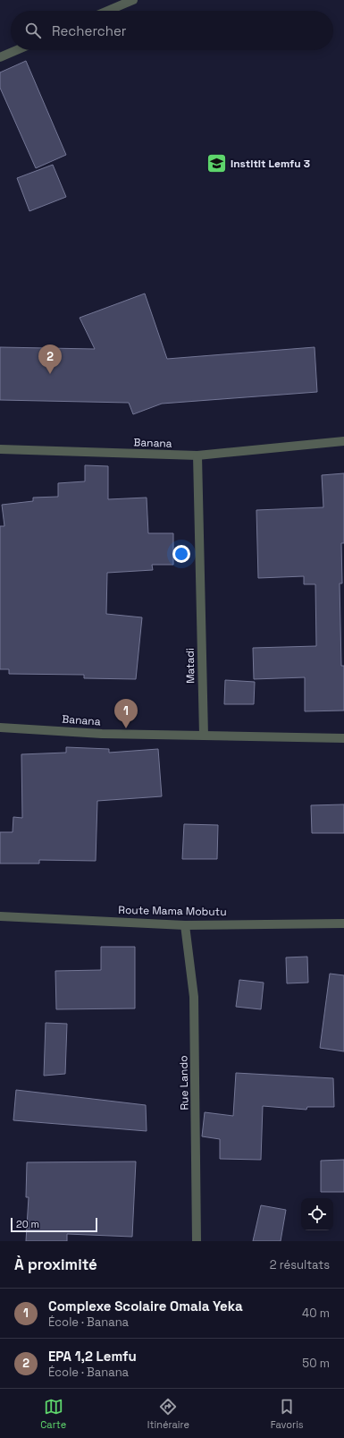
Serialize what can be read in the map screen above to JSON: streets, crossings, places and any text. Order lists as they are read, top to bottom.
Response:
{
  "streets": {
    "street": [
      "Banana",
      "Matadi",
      "Route Mama Mobutu",
      "Rue Lando"
    ]
  },
  "crossings": [
    ["Banana", "Matadi"],
    ["Route Mama Mobutu", "Rue Lando"]
  ],
  "places": {
    "school or university": ["Institit Lemfu 3"]
  },
  "scale_bar": "20 m",
  "page": {
    "search": "Rechercher",
    "pins": ["2", "1"],
    "scale": "20 m",
    "heading": ["À proximité", "2 résultats"],
    "list": [
      {
        "mark": "1",
        "name": "Complexe Scolaire Omala Yeka",
        "note": "École · Banana",
        "value": "40 m"
      },
      {
        "mark": "2",
        "name": "EPA 1,2 Lemfu",
        "note": "École · Banana",
        "value": "50 m"
      }
    ],
    "nav": ["Carte", "Itinéraire", "Favoris"]
  }
}
